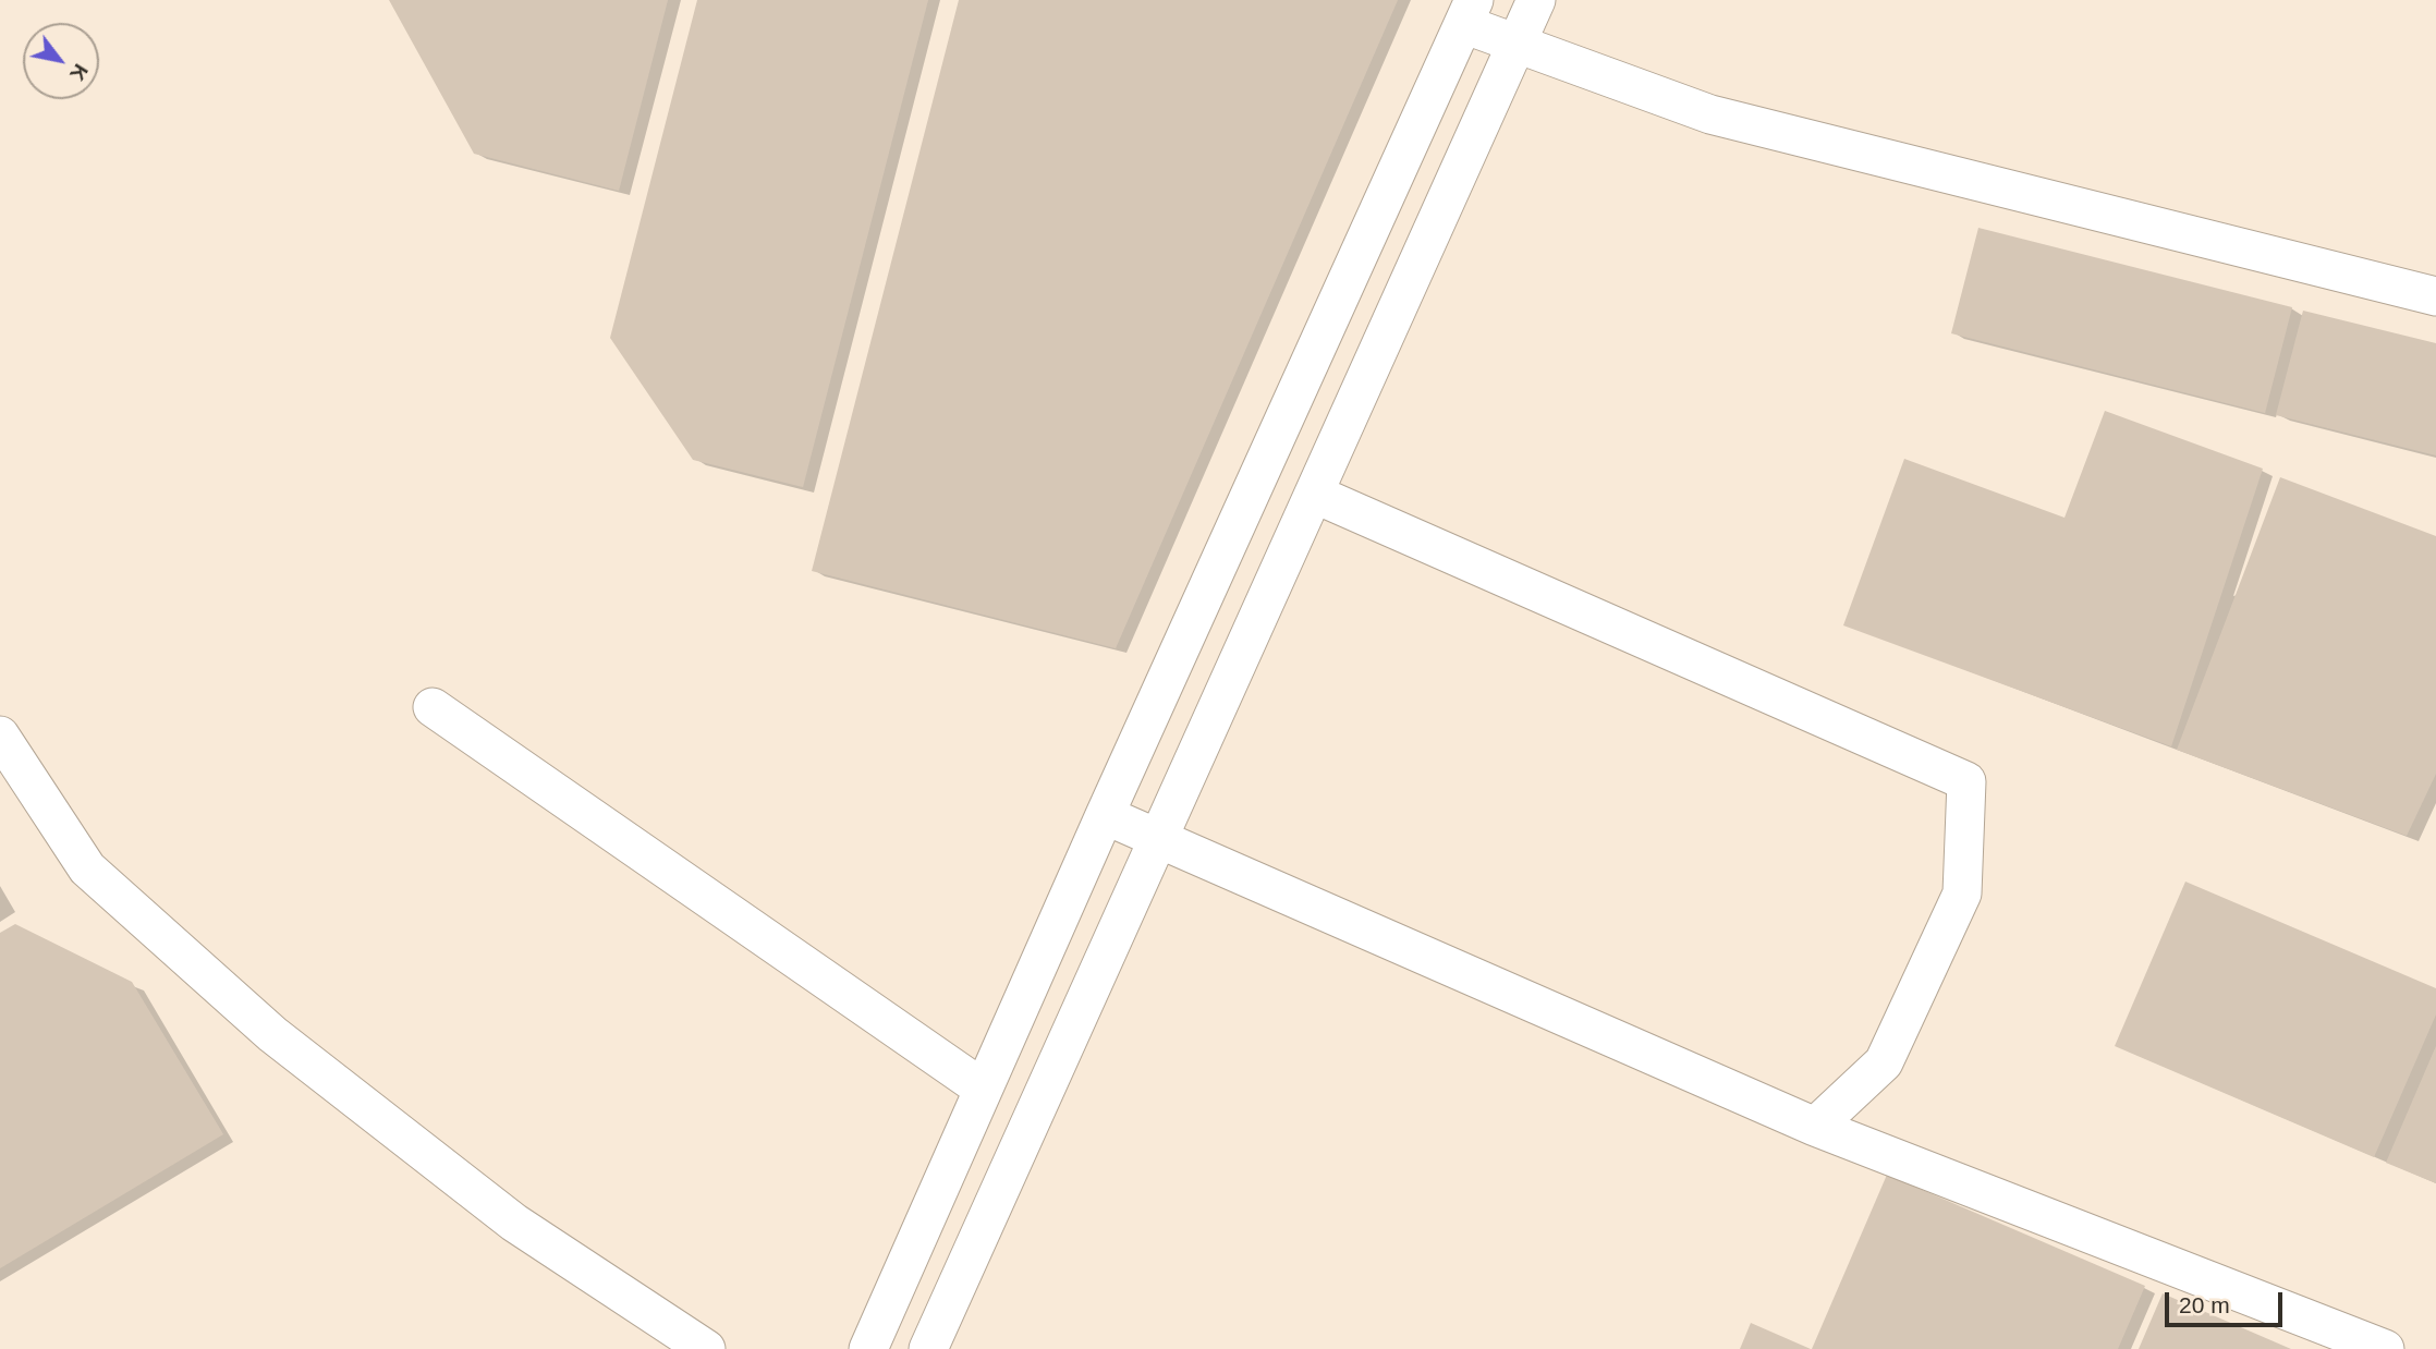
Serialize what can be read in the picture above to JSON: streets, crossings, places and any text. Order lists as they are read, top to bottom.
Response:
{
  "scale_bar": "20 m",
  "north": "bottom right"
}
